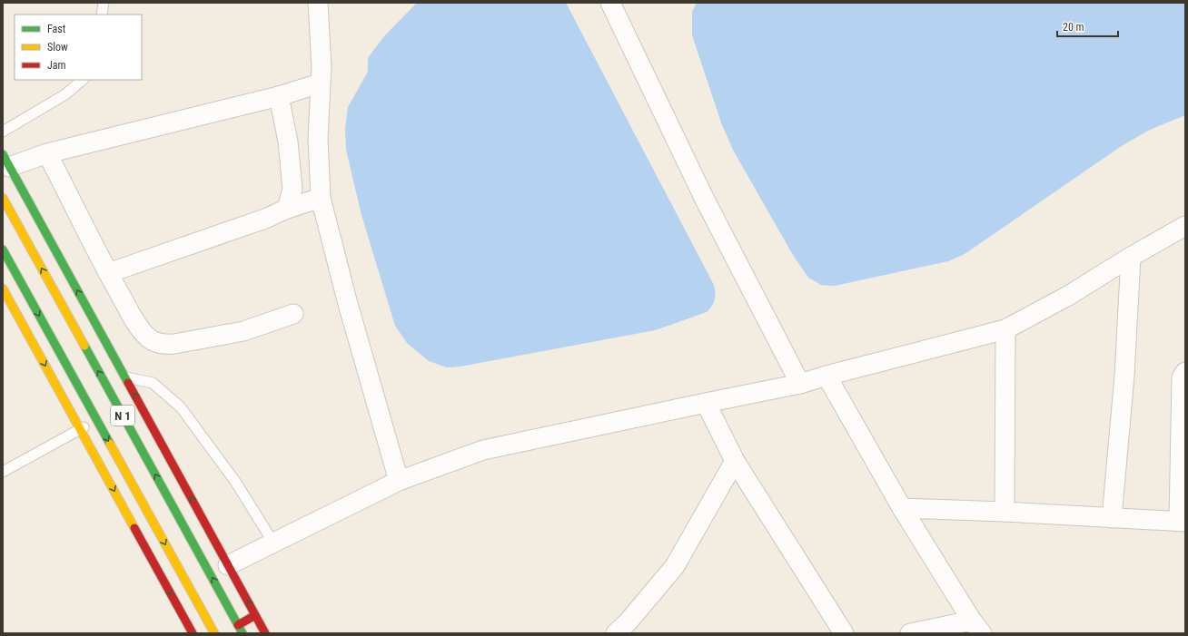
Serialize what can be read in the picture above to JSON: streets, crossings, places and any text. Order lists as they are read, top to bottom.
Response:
{
  "streets": {
    "main road": ["N 1"]
  },
  "legend": ["Fast", "Slow", "Jam"],
  "scale_bar": "20 m"
}
